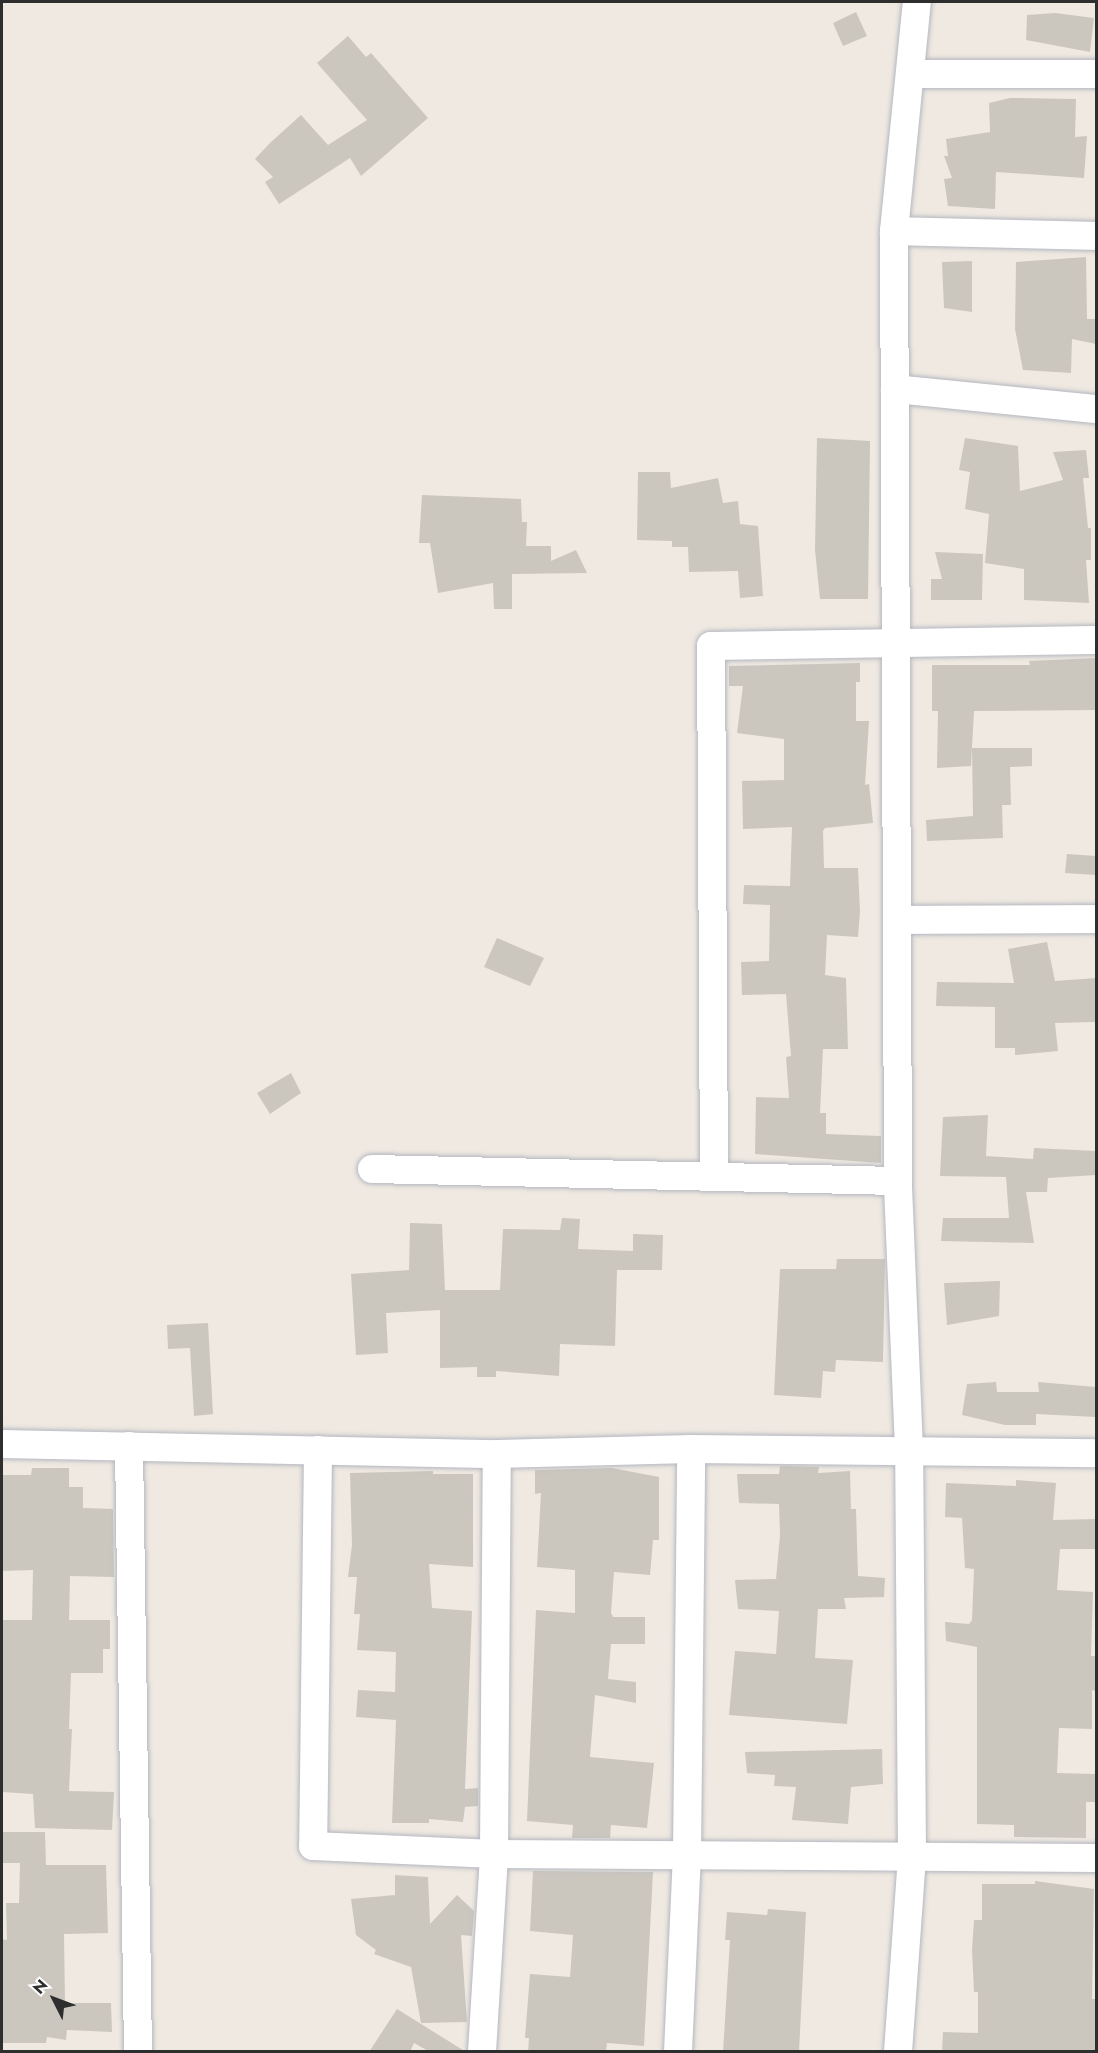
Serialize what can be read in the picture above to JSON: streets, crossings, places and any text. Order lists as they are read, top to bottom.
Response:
{
  "north": "top left"
}
